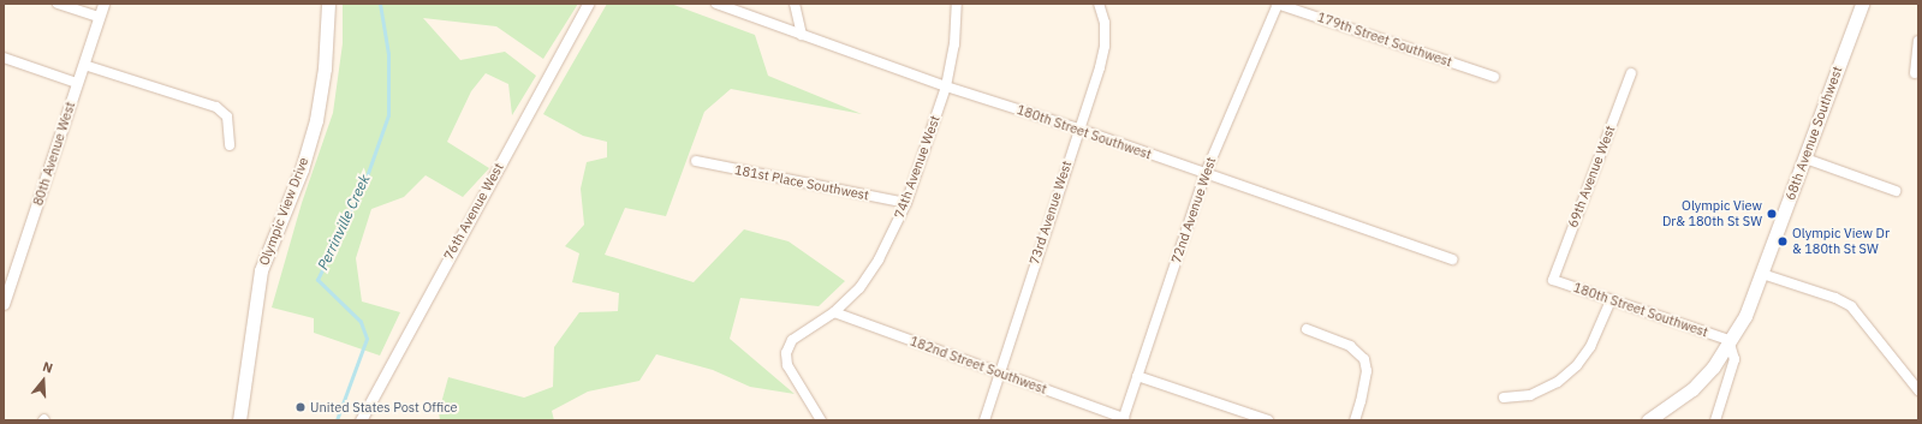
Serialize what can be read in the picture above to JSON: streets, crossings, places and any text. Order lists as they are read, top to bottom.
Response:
{
  "streets": {
    "main road": ["68th Avenue Southwest", "Olympic View Drive"],
    "street": [
      "179th Street Southwest",
      "180th Street Southwest",
      "80th Avenue West",
      "74th Avenue West",
      "69th Avenue West",
      "181st Place Southwest",
      "72nd Avenue West",
      "76th Avenue West",
      "73rd Avenue West",
      "182nd Street Southwest"
    ]
  },
  "crossings": [
    ["179th Street Southwest", "72nd Avenue West"],
    ["180th Street Southwest", "68th Avenue Southwest"],
    ["180th Street Southwest", "74th Avenue West"],
    ["180th Street Southwest", "69th Avenue West"],
    ["180th Street Southwest", "72nd Avenue West"],
    ["180th Street Southwest", "73rd Avenue West"],
    ["74th Avenue West", "181st Place Southwest"],
    ["74th Avenue West", "182nd Street Southwest"],
    ["72nd Avenue West", "182nd Street Southwest"],
    ["73rd Avenue West", "182nd Street Southwest"]
  ],
  "water": ["Perrinville Creek"],
  "places": ["Olympic View Dr& 180th St SW", "Olympic View Dr & 180th St SW", "United States Post Office"],
  "north": "top"
}
